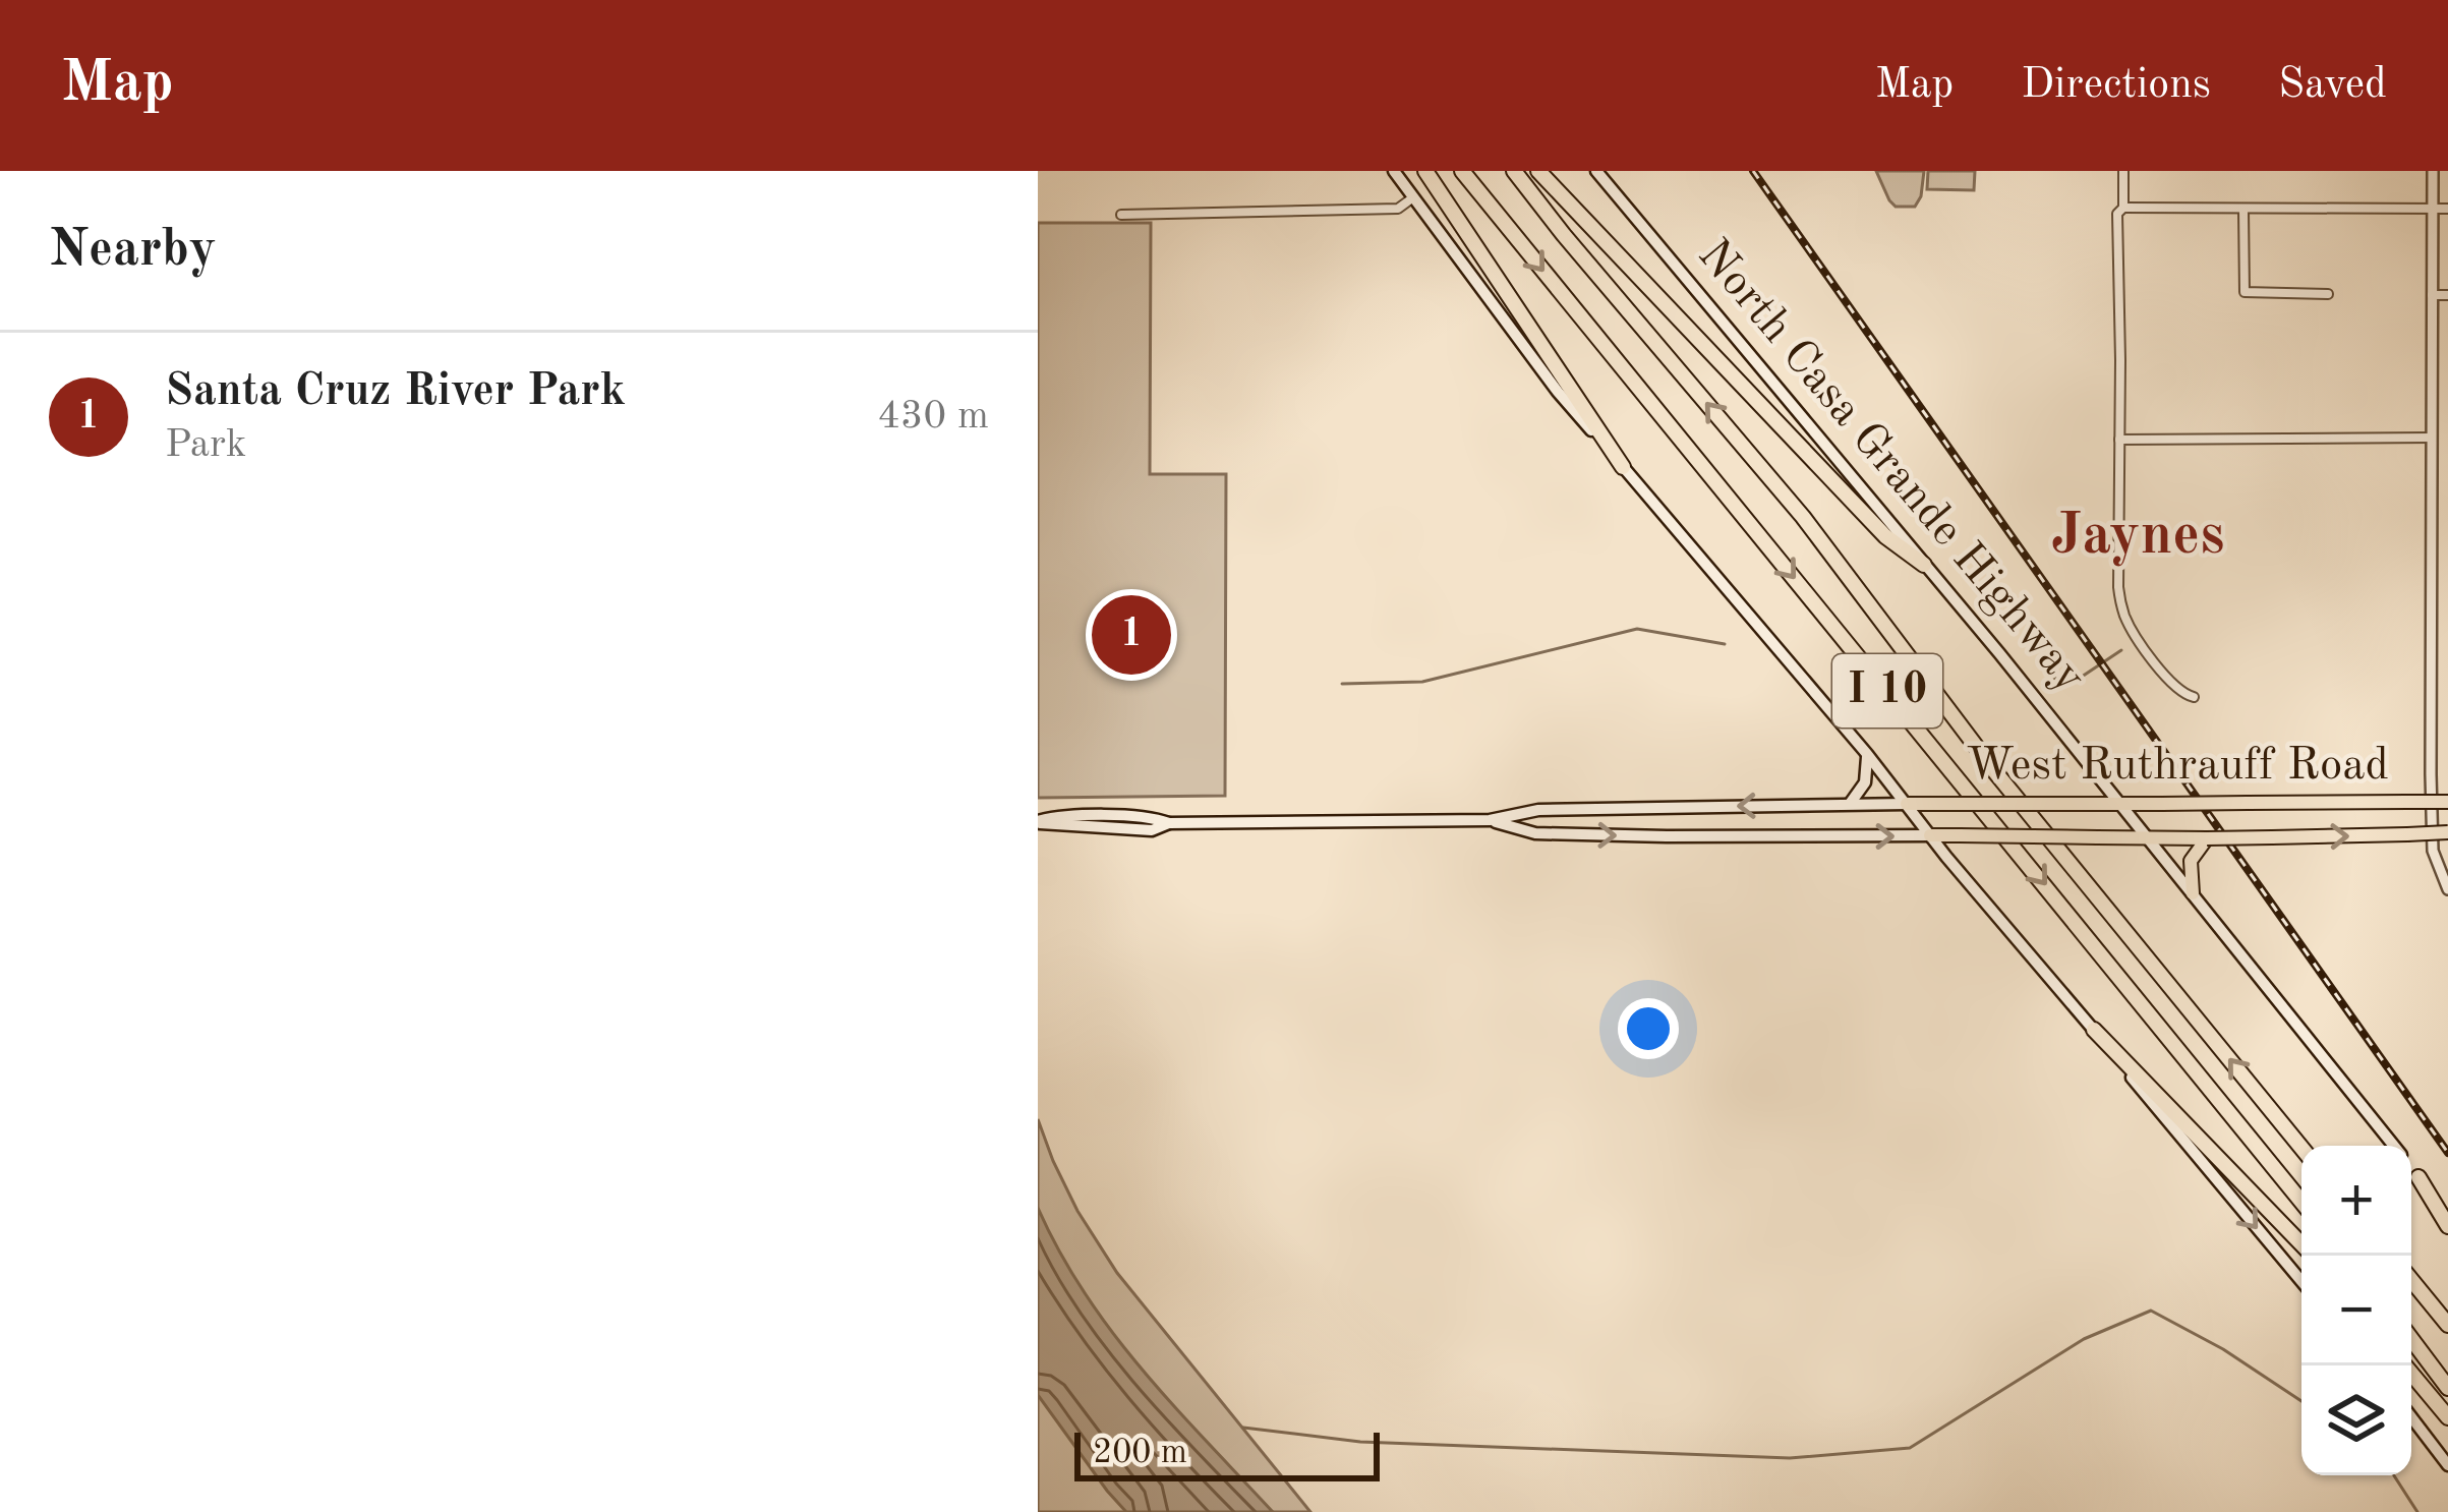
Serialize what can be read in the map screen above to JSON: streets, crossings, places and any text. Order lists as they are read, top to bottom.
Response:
{
  "streets": {
    "highway": ["I 10"],
    "main road": ["North Casa Grande Highway", "West Ruthrauff Road"]
  },
  "crossings": [
    ["North Casa Grande Highway", "West Ruthrauff Road"]
  ],
  "districts": ["Jaynes"],
  "scale_bar": "200 m",
  "page": {
    "header": "Map",
    "nav": ["Map", "Directions", "Saved"],
    "heading": "Nearby",
    "list": [
      {
        "mark": "1",
        "name": "Santa Cruz River Park",
        "note": "Park",
        "value": "430 m"
      }
    ],
    "pins": "1",
    "map_buttons": ["+", "−"],
    "scale": "200 m"
  }
}
